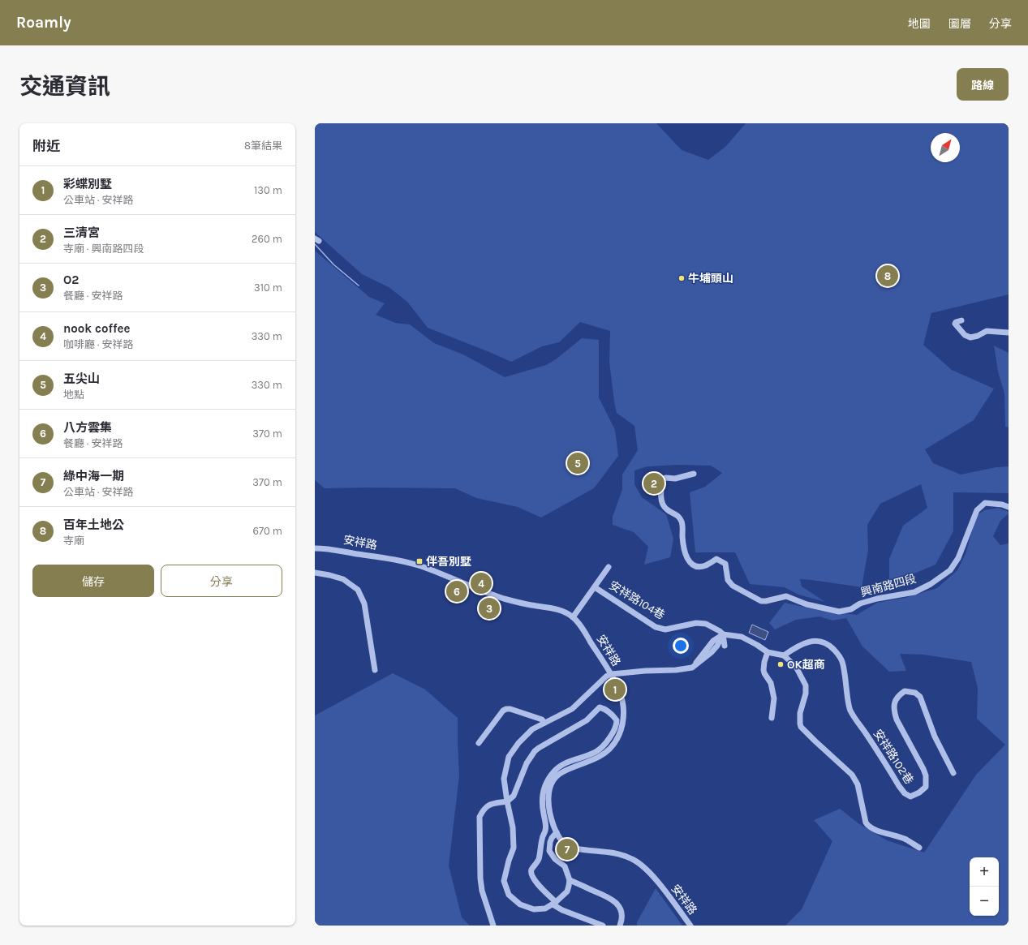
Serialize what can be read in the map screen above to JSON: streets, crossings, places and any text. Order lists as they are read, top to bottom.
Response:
{
  "streets": {
    "street": [
      "安祥路",
      "興南路四段",
      "安祥路104巷",
      "安祥路102巷"
    ]
  },
  "crossings": [
    ["安祥路", "安祥路104巷"]
  ],
  "places": {
    "other": ["牛埔頭山", "OK超商"],
    "transit": ["伴吾別墅"]
  },
  "north": "top right",
  "page": {
    "header": "Roamly",
    "nav": ["地圖", "圖層", "分享"],
    "title": "交通資訊",
    "buttons": [
      "路線",
      ["儲存", "分享"]
    ],
    "heading": ["附近", "8筆結果"],
    "list": [
      {
        "mark": "1",
        "name": "彩蝶別墅",
        "note": "公車站 · 安祥路",
        "value": "130 m"
      },
      {
        "mark": "2",
        "name": "三清宮",
        "note": "寺廟 · 興南路四段",
        "value": "260 m"
      },
      {
        "mark": "3",
        "name": "O2",
        "note": "餐廳 · 安祥路",
        "value": "310 m"
      },
      {
        "mark": "4",
        "name": "nook coffee",
        "note": "咖啡廳 · 安祥路",
        "value": "330 m"
      },
      {
        "mark": "5",
        "name": "五尖山",
        "note": "地點",
        "value": "330 m"
      },
      {
        "mark": "6",
        "name": "八方雲集",
        "note": "餐廳 · 安祥路",
        "value": "370 m"
      },
      {
        "mark": "7",
        "name": "綠中海一期",
        "note": "公車站 · 安祥路",
        "value": "370 m"
      },
      {
        "mark": "8",
        "name": "百年土地公",
        "note": "寺廟",
        "value": "670 m"
      }
    ],
    "pins": [
      "8",
      "5",
      "2",
      "4",
      "6",
      "3",
      "1",
      "7"
    ],
    "map_buttons": ["+", "−"]
  }
}
